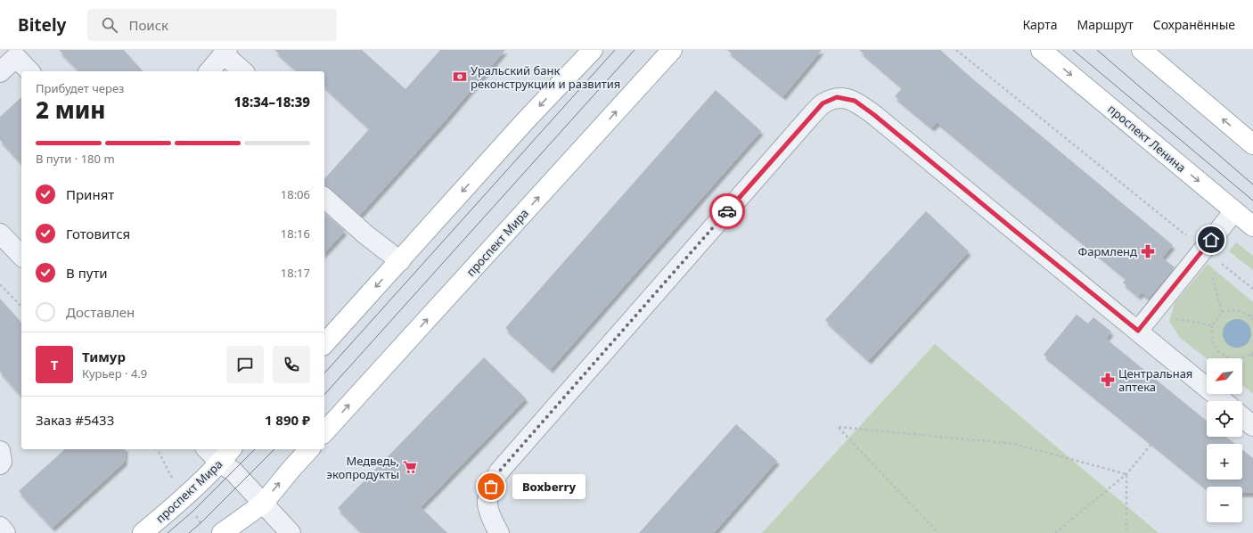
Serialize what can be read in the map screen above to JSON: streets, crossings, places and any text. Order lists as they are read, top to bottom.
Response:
{
  "streets": {
    "main road": ["проспект Ленина", "проспект Мира"]
  },
  "places": {
    "bank": ["Уральский банк реконструкции и развития"],
    "pharmacy": ["Фармленд", "Центральная аптека"],
    "supermarket": ["Медведь, экопродукты"],
    "other": ["Boxberry"]
  },
  "north": "bottom left",
  "page": {
    "header": "Bitely",
    "search": "Поиск",
    "nav": ["Карта", "Маршрут", "Сохранённые"],
    "heading": ["2 мин", "Прибудет через", "18:34–18:39"],
    "panel": [
      "Тимур",
      "Курьер · 4.9",
      "Заказ #5433",
      "1 890 ₽"
    ],
    "bar": "В пути · 180 m",
    "list": [
      ["Принят", "18:06"],
      ["Готовится", "18:16"],
      ["В пути", "18:17"],
      "Доставлен"
    ],
    "round": "Т",
    "map_buttons": ["+", "−"],
    "bubble": "Boxberry"
  }
}
